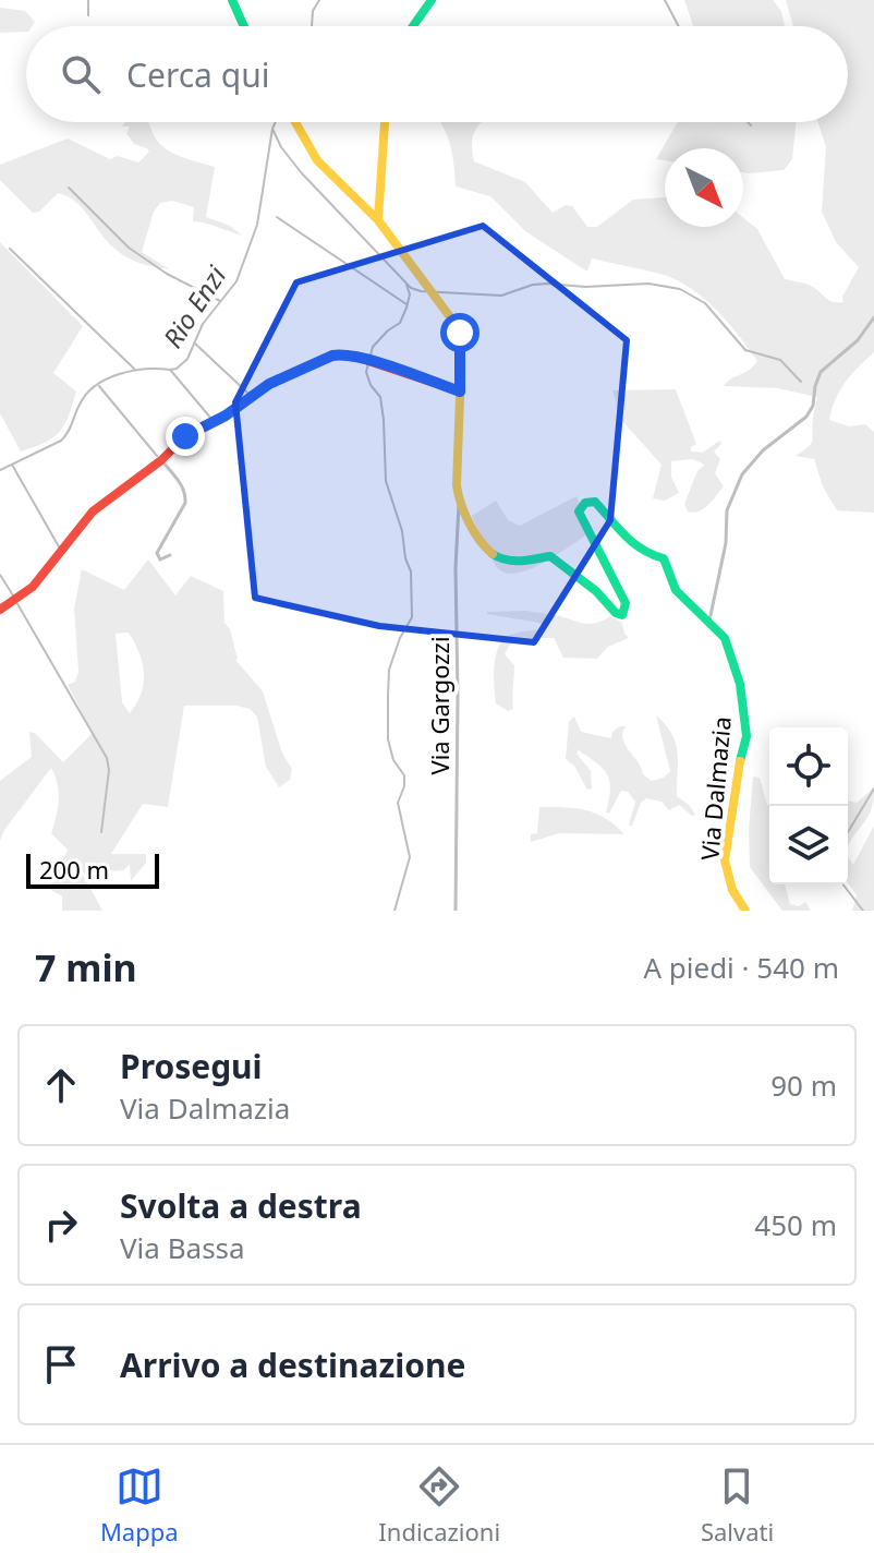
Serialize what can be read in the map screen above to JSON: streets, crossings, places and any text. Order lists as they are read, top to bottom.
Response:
{
  "streets": {
    "main road": ["Via Dalmazia"],
    "street": ["Via Gargozzi"]
  },
  "crossings": [
    ["Via Gargozzi", "Via Dalmazia"]
  ],
  "water": ["Rio Enzi"],
  "scale_bar": "200 m",
  "north": "bottom right",
  "page": {
    "search": "Cerca qui",
    "scale": "200 m",
    "heading": ["7 min", "A piedi · 540 m"],
    "list": [
      ["Prosegui", "Via Dalmazia", "90 m"],
      ["Svolta a destra", "Via Bassa", "450 m"],
      "Arrivo a destinazione"
    ],
    "nav": ["Mappa", "Indicazioni", "Salvati"]
  }
}
